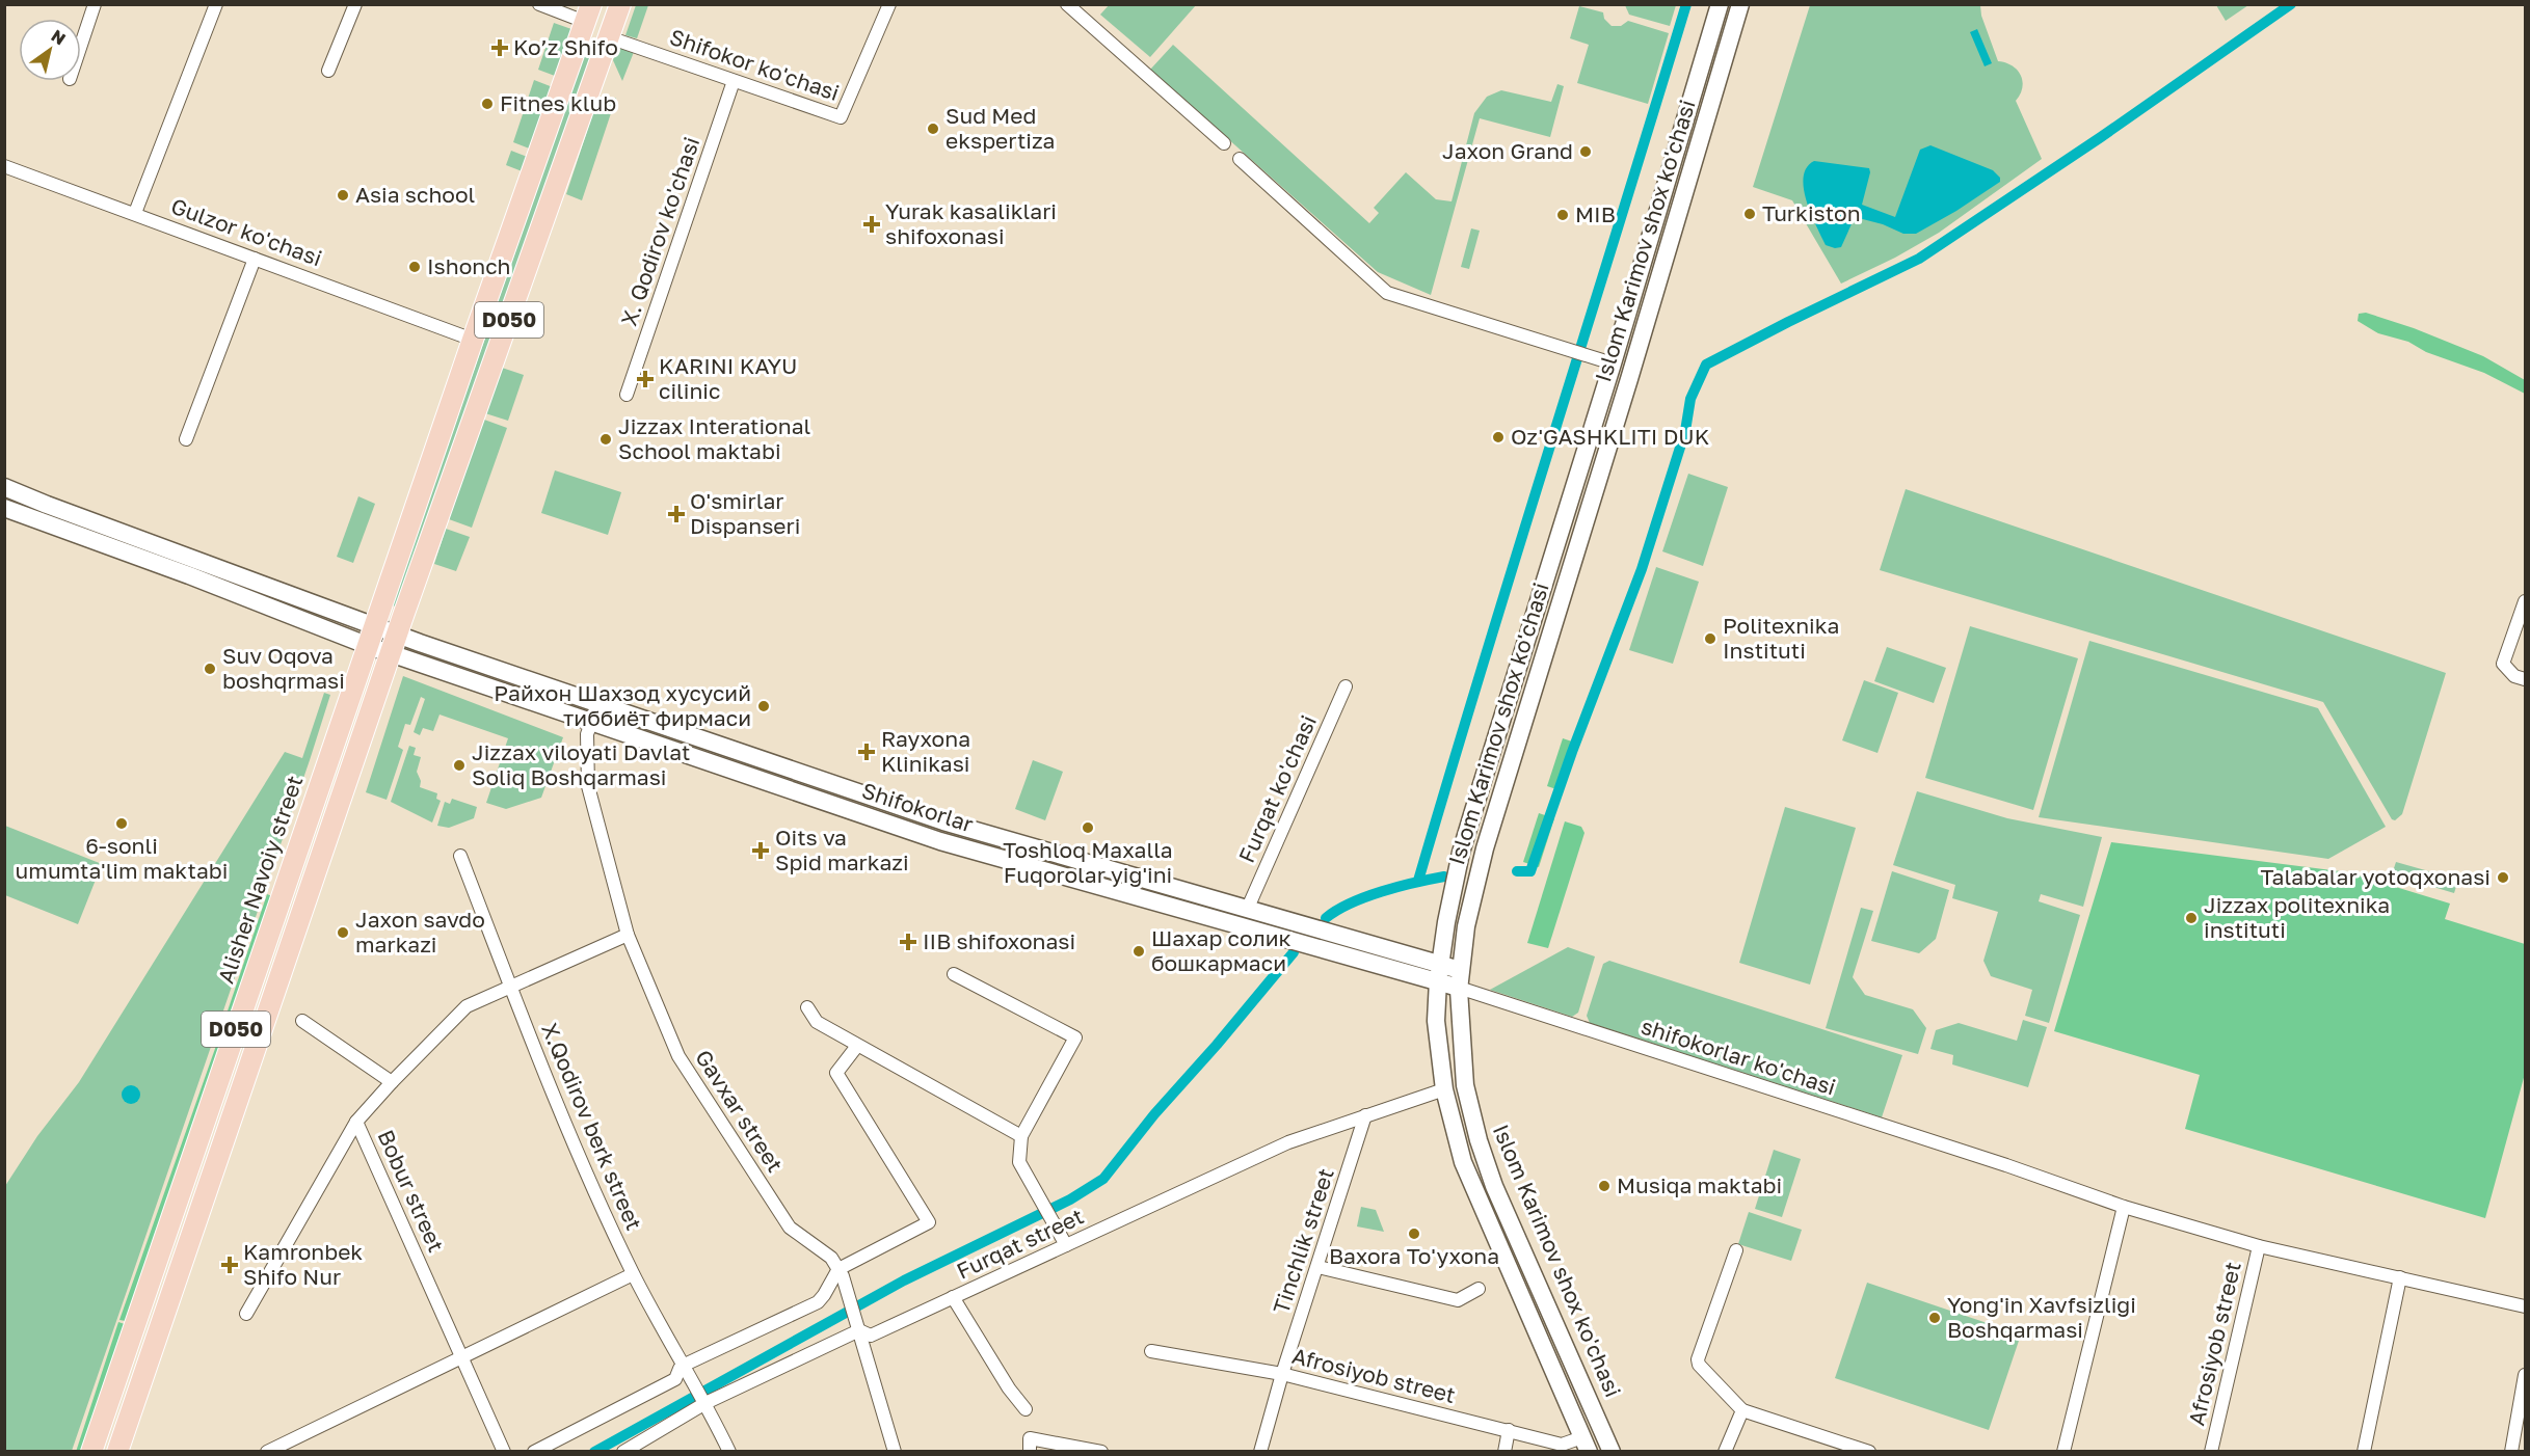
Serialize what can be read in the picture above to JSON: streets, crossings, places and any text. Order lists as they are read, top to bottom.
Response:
{
  "streets": {
    "main road": [
      "Islom Karimov shox ko'chasi",
      "D050",
      "Shifokorlar",
      "Alisher Navoiy street"
    ],
    "street": [
      "Shifokor ko'chasi",
      "X. Qodirov ko'chasi",
      "Gulzor ko'chasi",
      "Furqat ko'chasi",
      "shifokorlar ko'chasi",
      "Gavxar street",
      "X.Qodirov berk street",
      "Bobur street",
      "Tinchlik street",
      "Furqat street",
      "Afrosiyob street"
    ]
  },
  "crossings": [
    ["Shifokor ko'chasi", "X. Qodirov ko'chasi"],
    ["Shifokor ko'chasi", "D050"],
    ["Gulzor ko'chasi", "D050"],
    ["Gulzor ko'chasi", "Alisher Navoiy street"],
    ["Islom Karimov shox ko'chasi", "Shifokorlar"],
    ["Islom Karimov shox ko'chasi", "shifokorlar ko'chasi"],
    ["Islom Karimov shox ko'chasi", "Furqat street"],
    ["Islom Karimov shox ko'chasi", "Afrosiyob street"],
    ["D050", "Shifokorlar"],
    ["D050", "Alisher Navoiy street"],
    ["Furqat ko'chasi", "Shifokorlar"],
    ["Shifokorlar", "Alisher Navoiy street"],
    ["Shifokorlar", "shifokorlar ko'chasi"],
    ["Shifokorlar", "Gavxar street"],
    ["shifokorlar ko'chasi", "Afrosiyob street"],
    ["Gavxar street", "Furqat street"],
    ["X.Qodirov berk street", "Furqat street"],
    ["Tinchlik street", "Furqat street"],
    ["Tinchlik street", "Afrosiyob street"]
  ],
  "places": {
    "health": [
      "Ko’z Shifo",
      "Yurak kasaliklari shifoxonasi",
      "KARINI KAYU cilinic",
      "O'smirlar Dispanseri",
      "Rayxona Klinikasi",
      "Oits va Spid markazi",
      "IIB shifoxonasi",
      "Kamronbek Shifo Nur"
    ],
    "other": [
      "Fitnes klub",
      "Sud Med ekspertiza",
      "Jaxon Grand",
      "Asia school",
      "Turkiston",
      "MIB",
      "Ishonch",
      "Oz'GASHKLITI DUK",
      "Jizzax Interational School maktabi",
      "Politexnika Instituti",
      "Suv Oqova boshqrmasi",
      "Райхон Шахзод хусусий тиббиёт фирмаси",
      "Jizzax viloyati Davlat Soliq Boshqarmasi",
      "6-sonli umumta'lim maktabi",
      "Toshloq Maxalla Fuqorolar yig'ini",
      "Talabalar yotoqxonasi",
      "Jizzax politexnika instituti",
      "Jaxon savdo markazi",
      "Шахар солик бошкармаси",
      "Musiqa maktabi",
      "Baxora To'yxona",
      "Yong'in Xavfsizligi Boshqarmasi"
    ]
  },
  "north": "top right"
}
